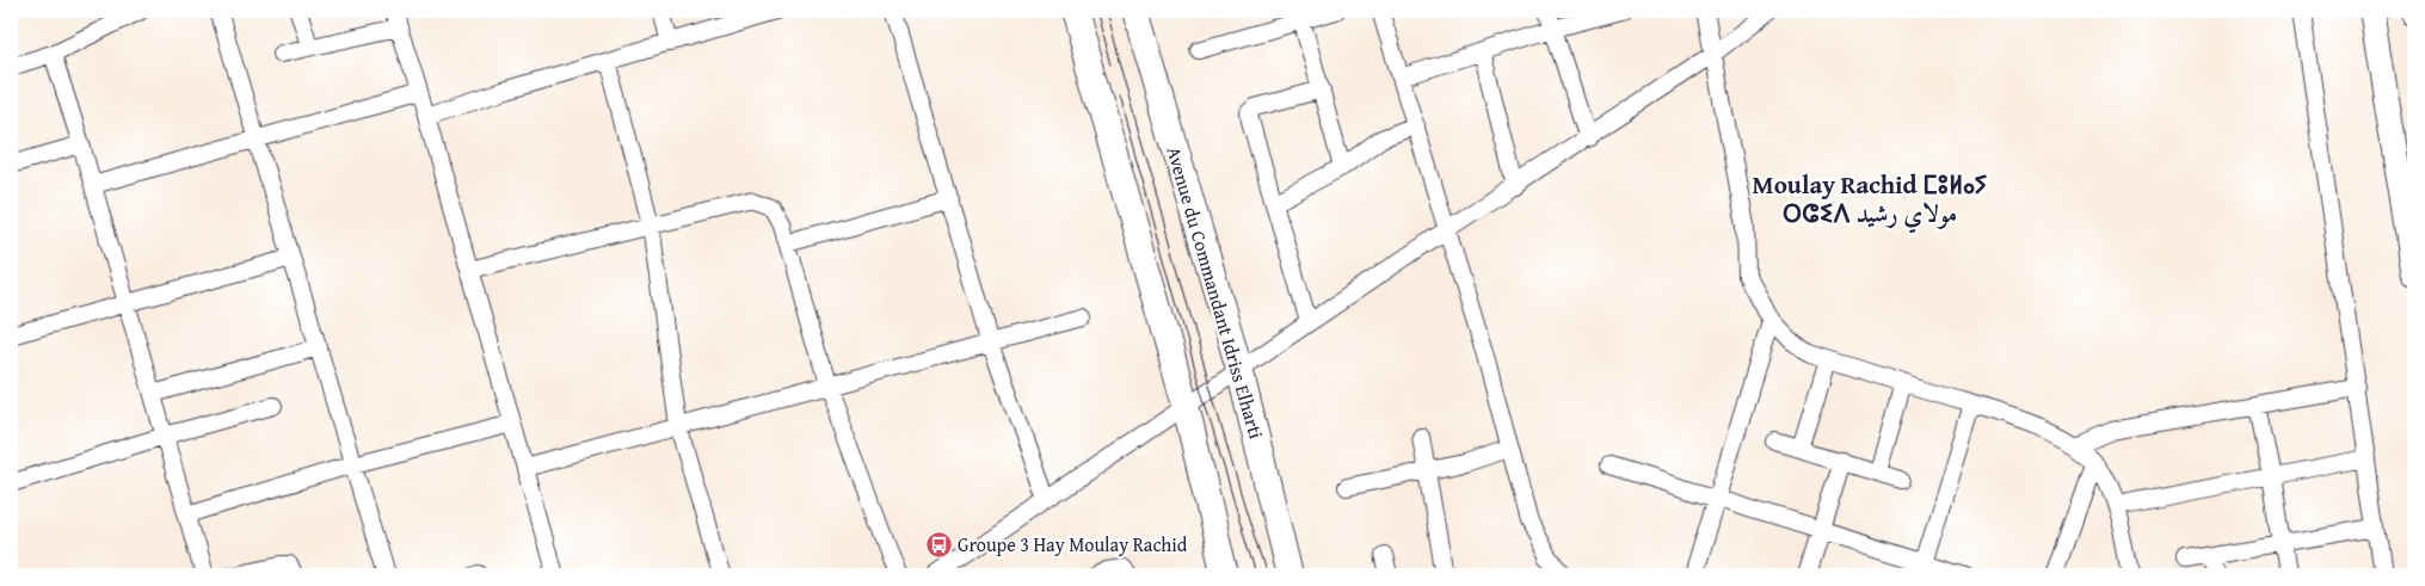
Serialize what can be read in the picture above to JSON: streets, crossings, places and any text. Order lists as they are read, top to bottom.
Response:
{
  "streets": {
    "main road": ["Avenue du Commandant Idriss Elharti"]
  },
  "districts": ["Moulay Rachid ⵎⵓⵍⴰⵢ ⵔⵛⵉⴷ مولاي رشيد"],
  "places": {
    "bus stop": ["Groupe 3 Hay Moulay Rachid"]
  }
}
